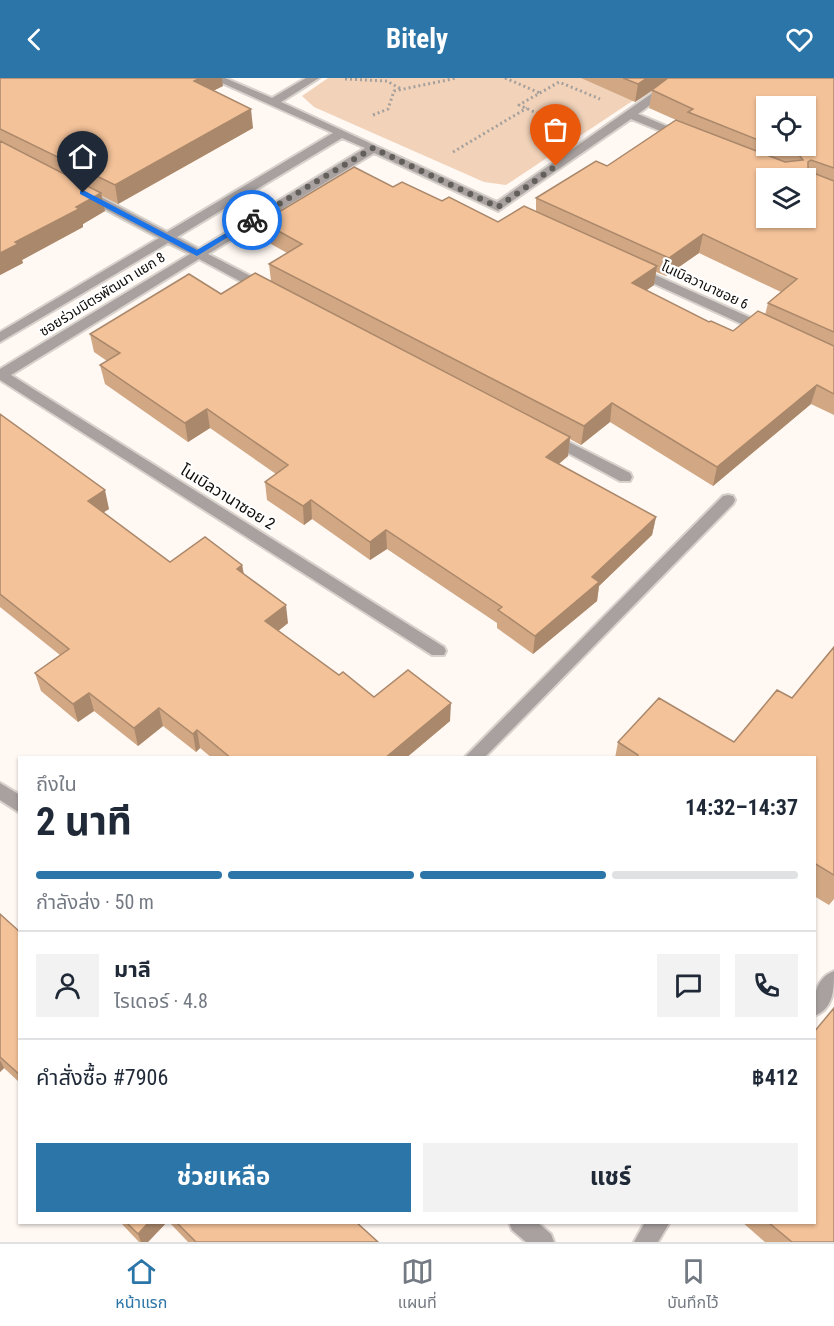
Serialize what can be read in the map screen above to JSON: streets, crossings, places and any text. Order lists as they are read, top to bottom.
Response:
{
  "streets": {
    "street": ["โนเบิลวานาซอย 6", "ซอยร่วมมิตรพัฒนา แยก 8", "โนเบิลวานาซอย 2"]
  },
  "crossings": [
    ["ซอยร่วมมิตรพัฒนา แยก 8", "โนเบิลวานาซอย 2"]
  ],
  "page": {
    "header": "Bitely",
    "heading": ["2 นาที", "ถึงใน", "14:32–14:37"],
    "panel": [
      "มาลี",
      "ไรเดอร์ · 4.8",
      "คำสั่งซื้อ #7906",
      "฿412"
    ],
    "bar": "กำลังส่ง · 50 m",
    "buttons": ["ช่วยเหลือ", "แชร์"],
    "tabs": ["หน้าแรก", "แผนที่", "บันทึกไว้"]
  }
}
